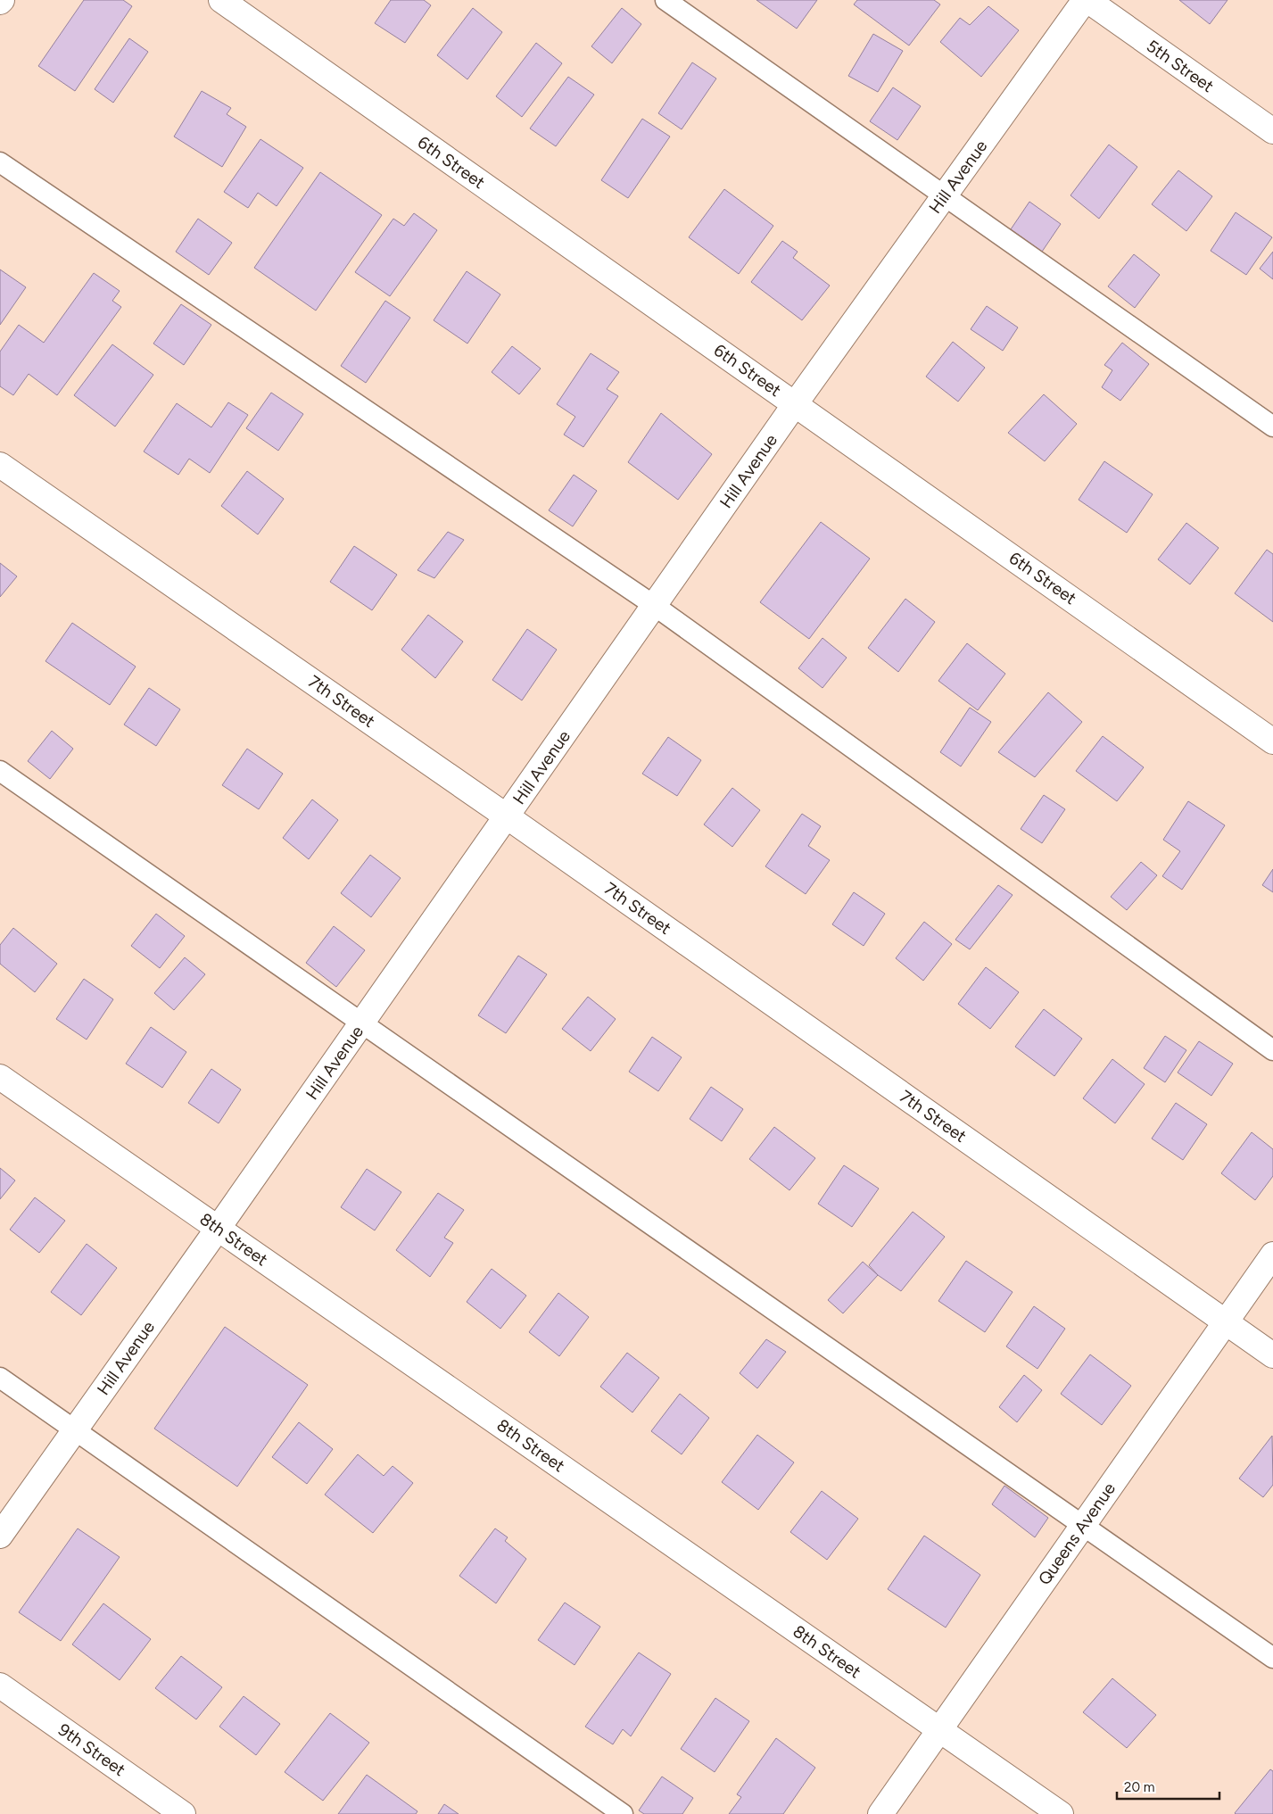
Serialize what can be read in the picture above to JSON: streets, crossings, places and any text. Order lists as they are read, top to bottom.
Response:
{
  "streets": {
    "street": [
      "5th Street",
      "6th Street",
      "Hill Avenue",
      "7th Street",
      "8th Street",
      "Queens Avenue",
      "9th Street"
    ]
  },
  "crossings": [
    ["5th Street", "Hill Avenue"],
    ["6th Street", "Hill Avenue"],
    ["Hill Avenue", "7th Street"],
    ["Hill Avenue", "8th Street"],
    ["7th Street", "Queens Avenue"],
    ["8th Street", "Queens Avenue"]
  ],
  "scale_bar": "20 m"
}
